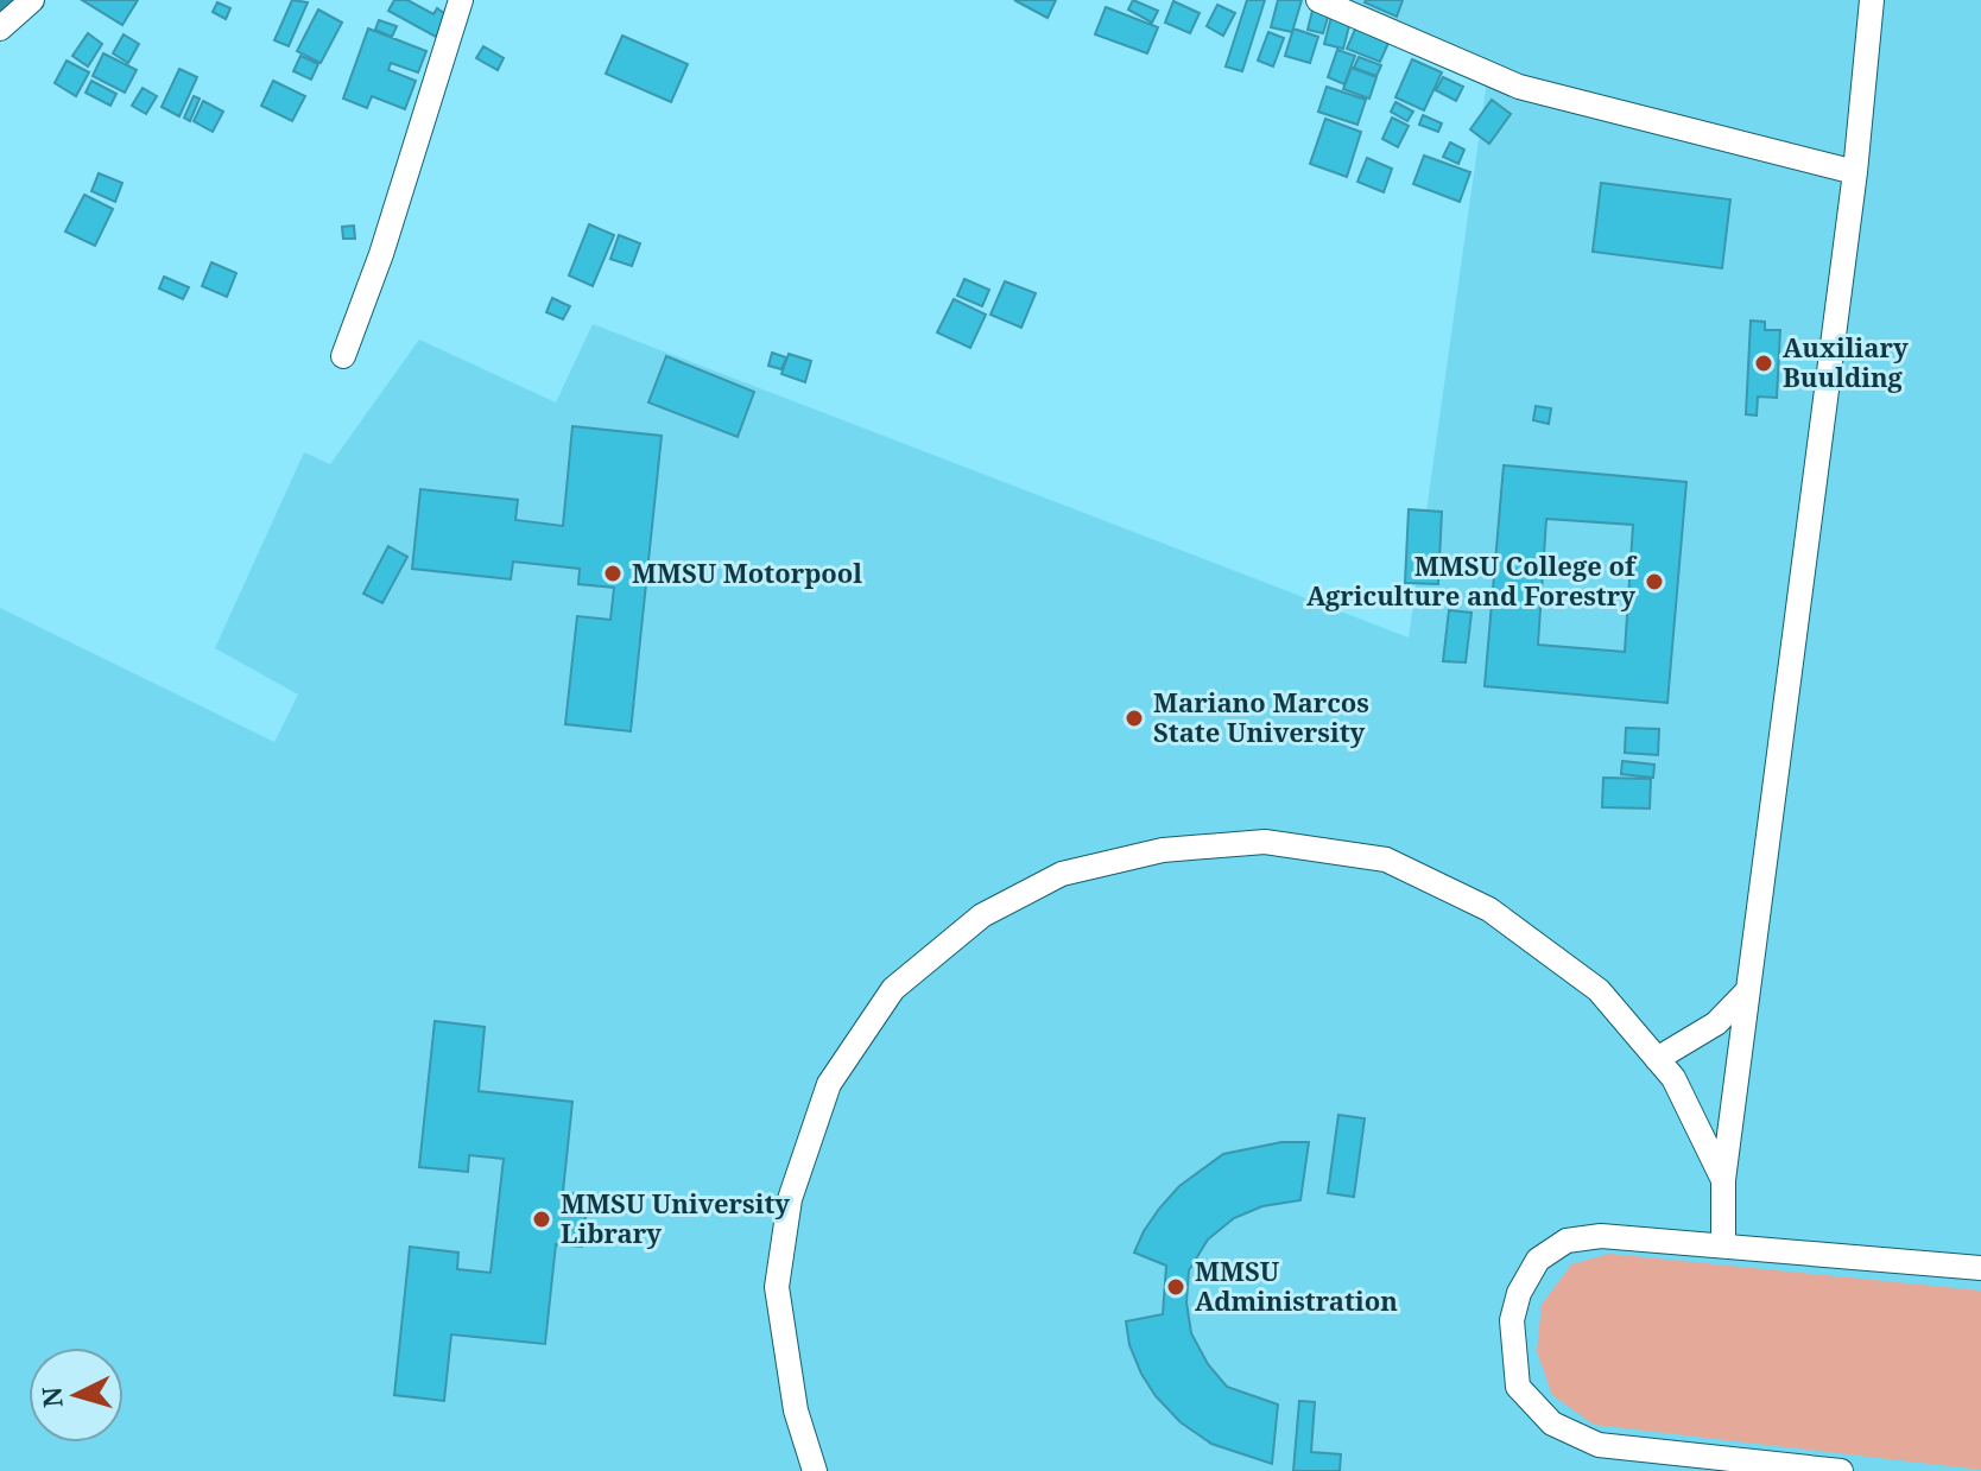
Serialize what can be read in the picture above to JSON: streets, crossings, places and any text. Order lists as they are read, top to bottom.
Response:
{
  "places": [
    "Auxiliary Buulding",
    "MMSU Motorpool",
    "MMSU College of Agriculture and Forestry",
    "Mariano Marcos State University",
    "MMSU University Library",
    "MMSU Administration"
  ],
  "north": "left"
}
